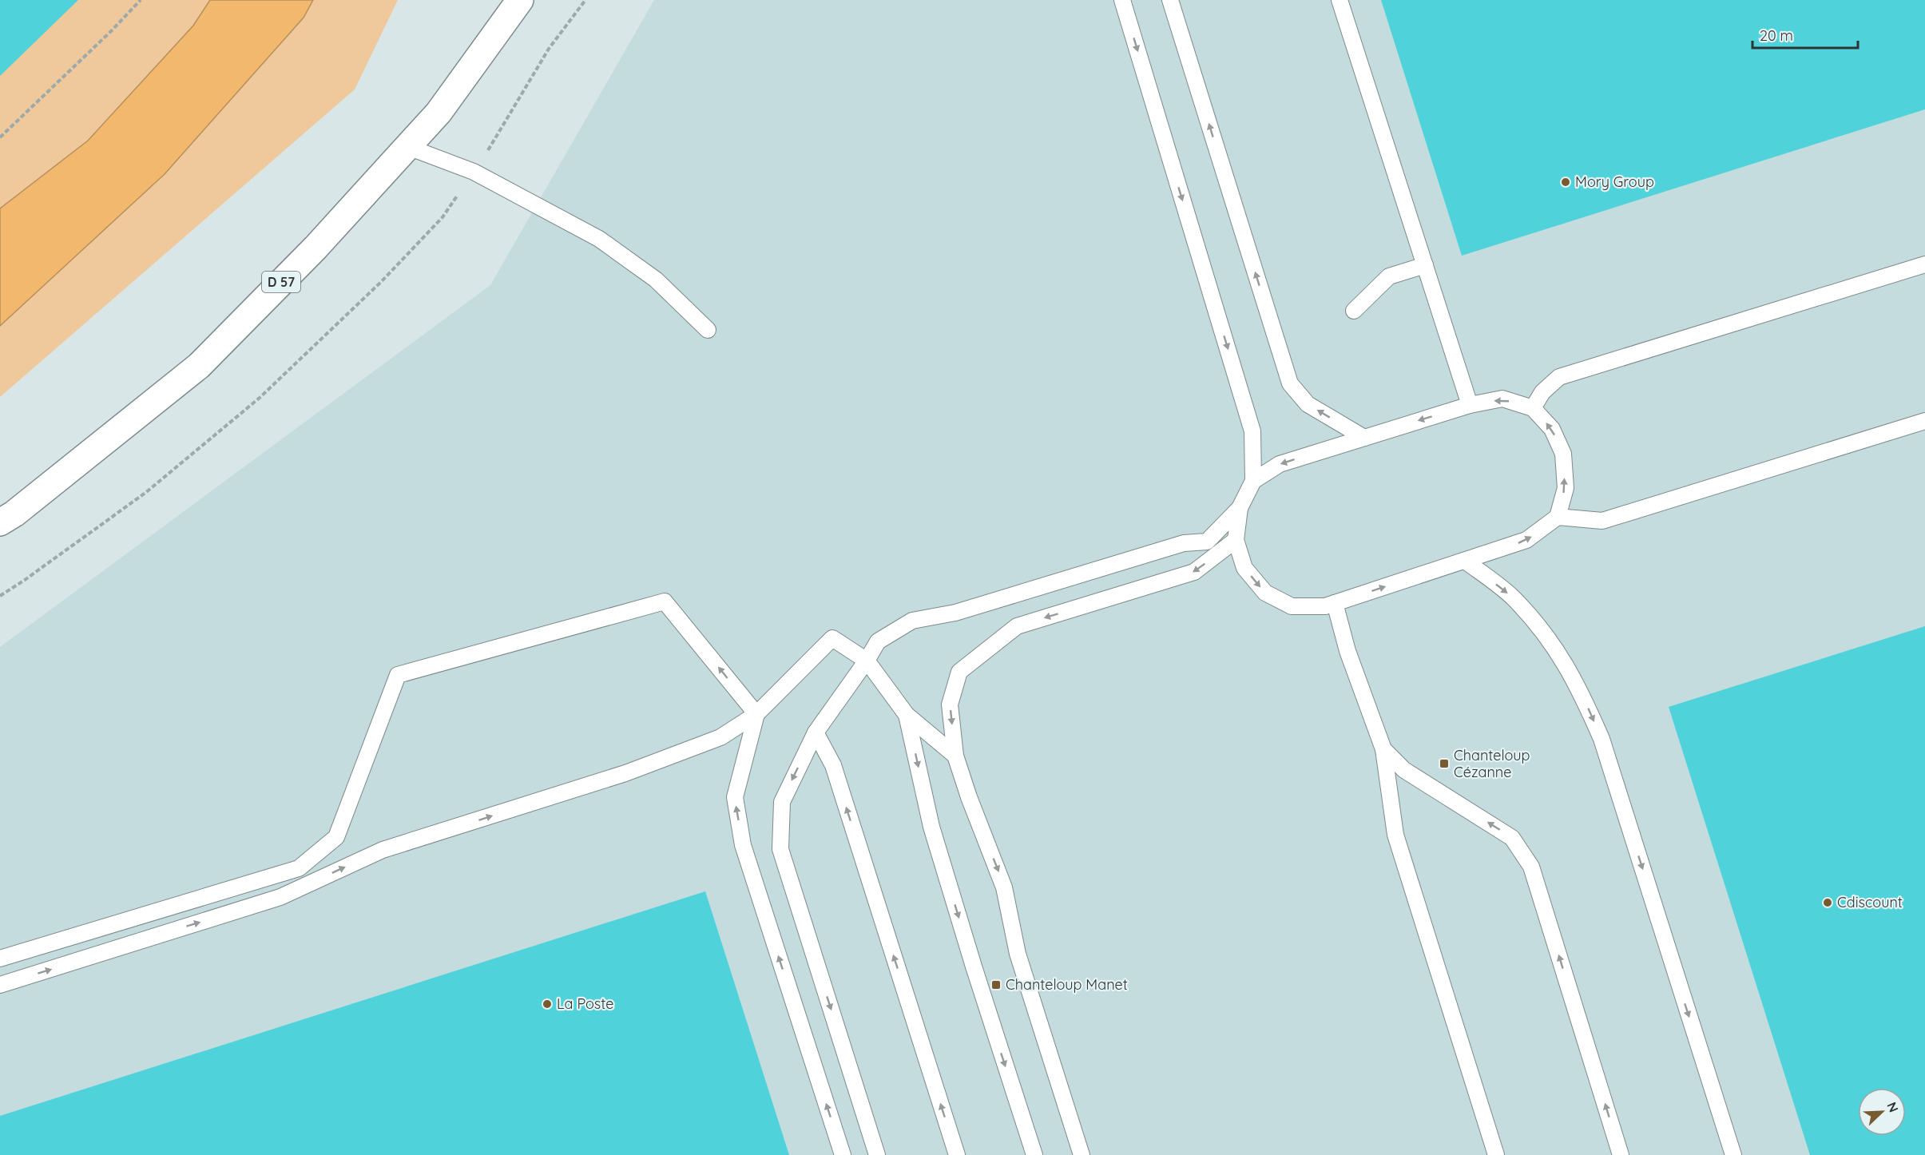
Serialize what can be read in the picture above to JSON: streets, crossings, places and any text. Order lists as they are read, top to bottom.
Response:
{
  "streets": {
    "main road": ["D 57"]
  },
  "places": {
    "other": ["Mory Group", "Cdiscount", "La Poste"],
    "transit": ["Chanteloup Cézanne", "Chanteloup Manet"]
  },
  "scale_bar": "20 m",
  "north": "top right"
}
